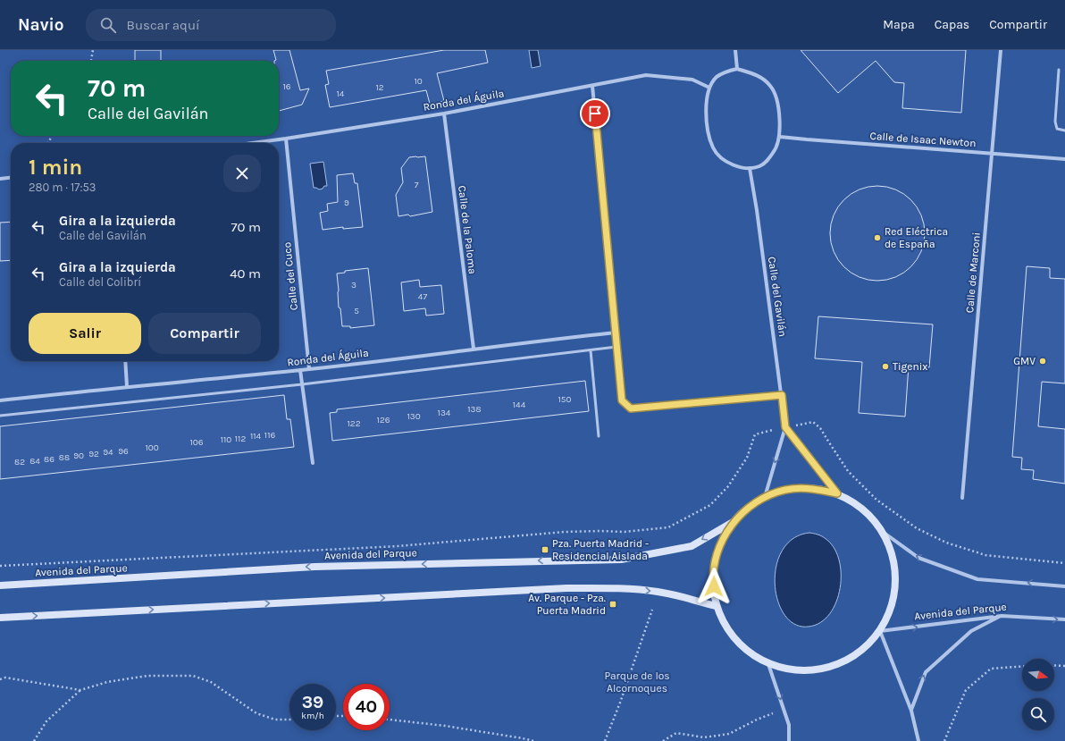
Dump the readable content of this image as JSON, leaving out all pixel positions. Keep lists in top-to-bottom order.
{
  "streets": {
    "street": [
      "Ronda del Águila",
      "Calle de Isaac Newton",
      "Calle de la Paloma",
      "Calle de Marconi",
      "Calle del Cuco",
      "Calle del Gavilán",
      "Avenida del Parque"
    ]
  },
  "crossings": [
    ["Ronda del Águila", "Calle de Isaac Newton"],
    ["Ronda del Águila", "Calle de la Paloma"],
    ["Ronda del Águila", "Calle del Cuco"],
    ["Ronda del Águila", "Calle del Gavilán"],
    ["Calle de Isaac Newton", "Calle de Marconi"],
    ["Calle de Isaac Newton", "Calle del Gavilán"]
  ],
  "parks": ["Parque de los Alcornoques"],
  "places": {
    "other": ["Red Eléctrica de España", "GMV", "Tigenix"],
    "transit": ["Pza. Puerta Madrid - Residencial Aislada", "Av. Parque - Pza. Puerta Madrid"]
  },
  "house_numbers": [
    "10",
    "16",
    "12",
    "14",
    "7",
    "9",
    "3",
    "47",
    "5",
    "150",
    "144",
    "138",
    "134",
    "130",
    "126",
    "122",
    "116",
    "114",
    "112",
    "110",
    "106",
    "100",
    "96",
    "94",
    "92",
    "90",
    "88",
    "86",
    "84",
    "82"
  ],
  "north": "right",
  "page": {
    "header": "Navio",
    "search": "Buscar aquí",
    "nav": ["Mapa", "Capas", "Compartir"],
    "turn": ["70 m", "Calle del Gavilán"],
    "heading": ["1 min", "280 m · 17:53"],
    "list": [
      {
        "name": "Gira a la izquierda",
        "note": "Calle del Gavilán",
        "value": "70 m"
      },
      {
        "name": "Gira a la izquierda",
        "note": "Calle del Colibrí",
        "value": "40 m"
      }
    ],
    "buttons": ["Salir", "Compartir"],
    "speed": "39 km/h",
    "limit": "40"
  }
}
